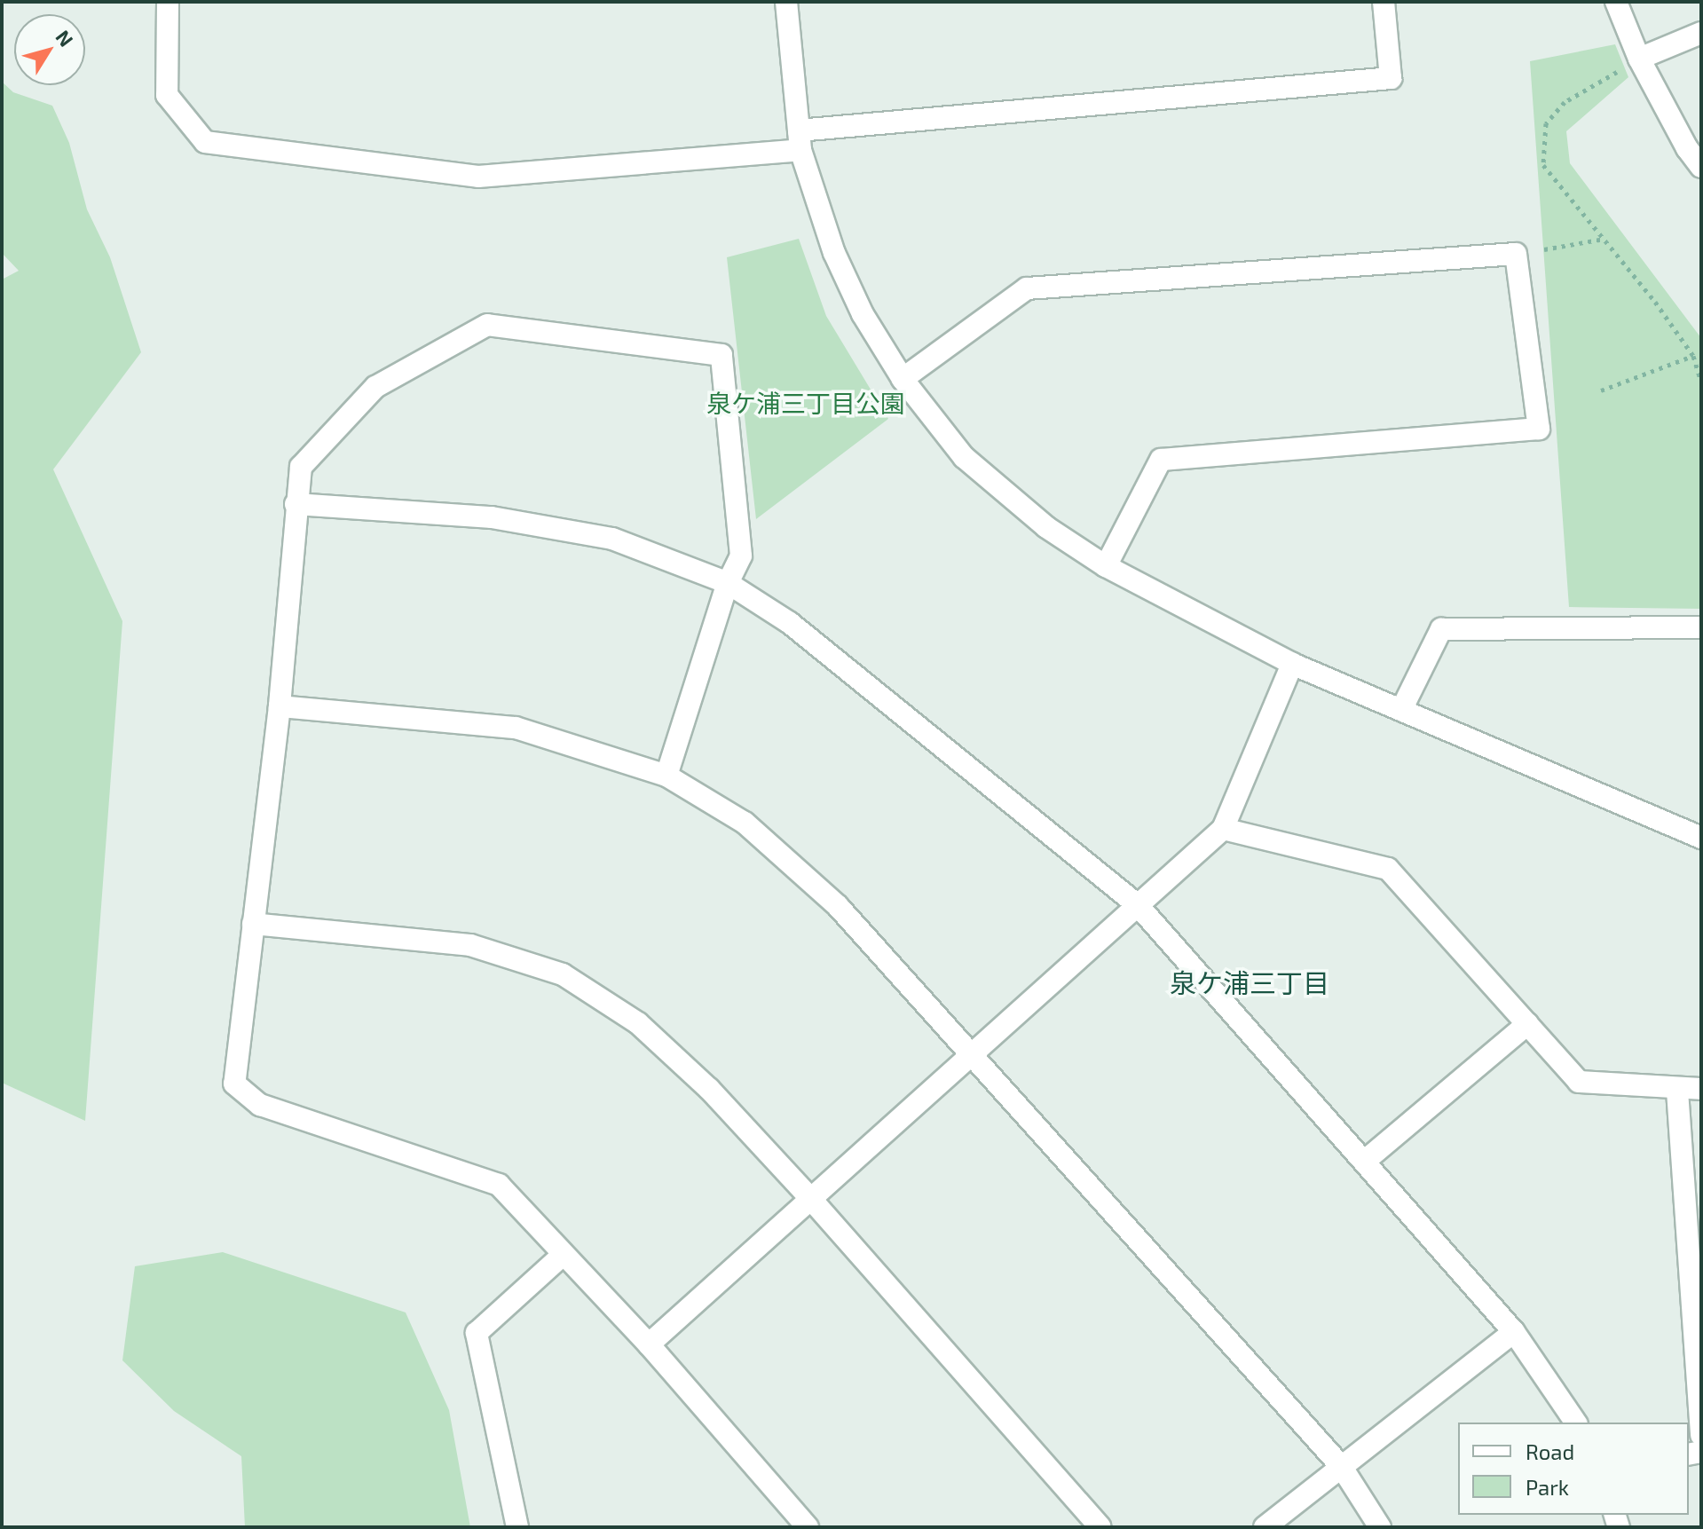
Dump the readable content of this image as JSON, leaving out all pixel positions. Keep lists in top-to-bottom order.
{
  "districts": ["泉ケ浦三丁目"],
  "parks": ["泉ケ浦三丁目公園"],
  "legend": ["Road", "Park"],
  "north": "top right"
}
